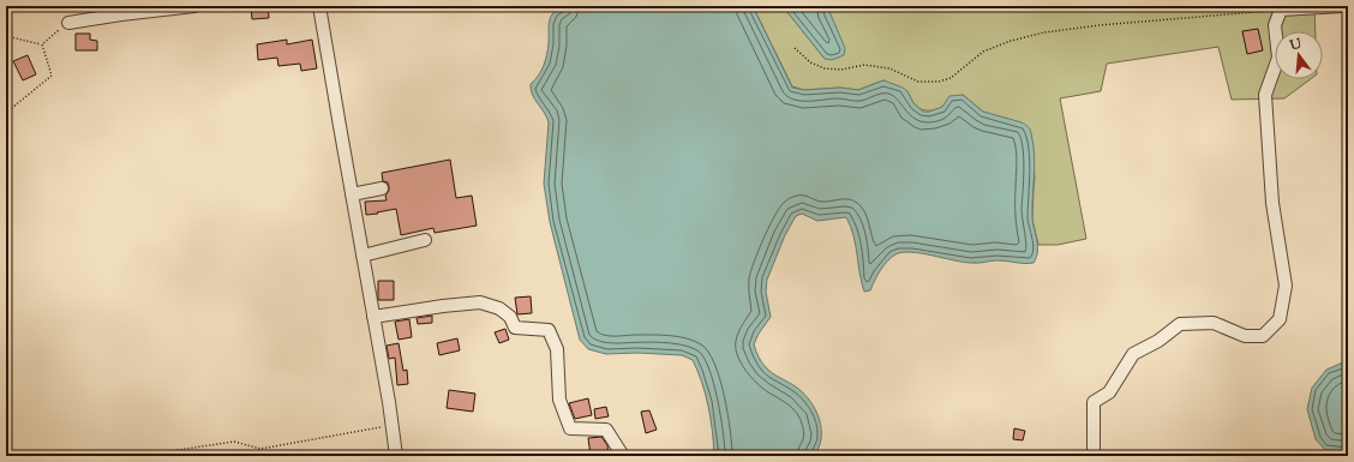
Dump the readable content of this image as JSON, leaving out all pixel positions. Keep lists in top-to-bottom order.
{
  "north": "top"
}
